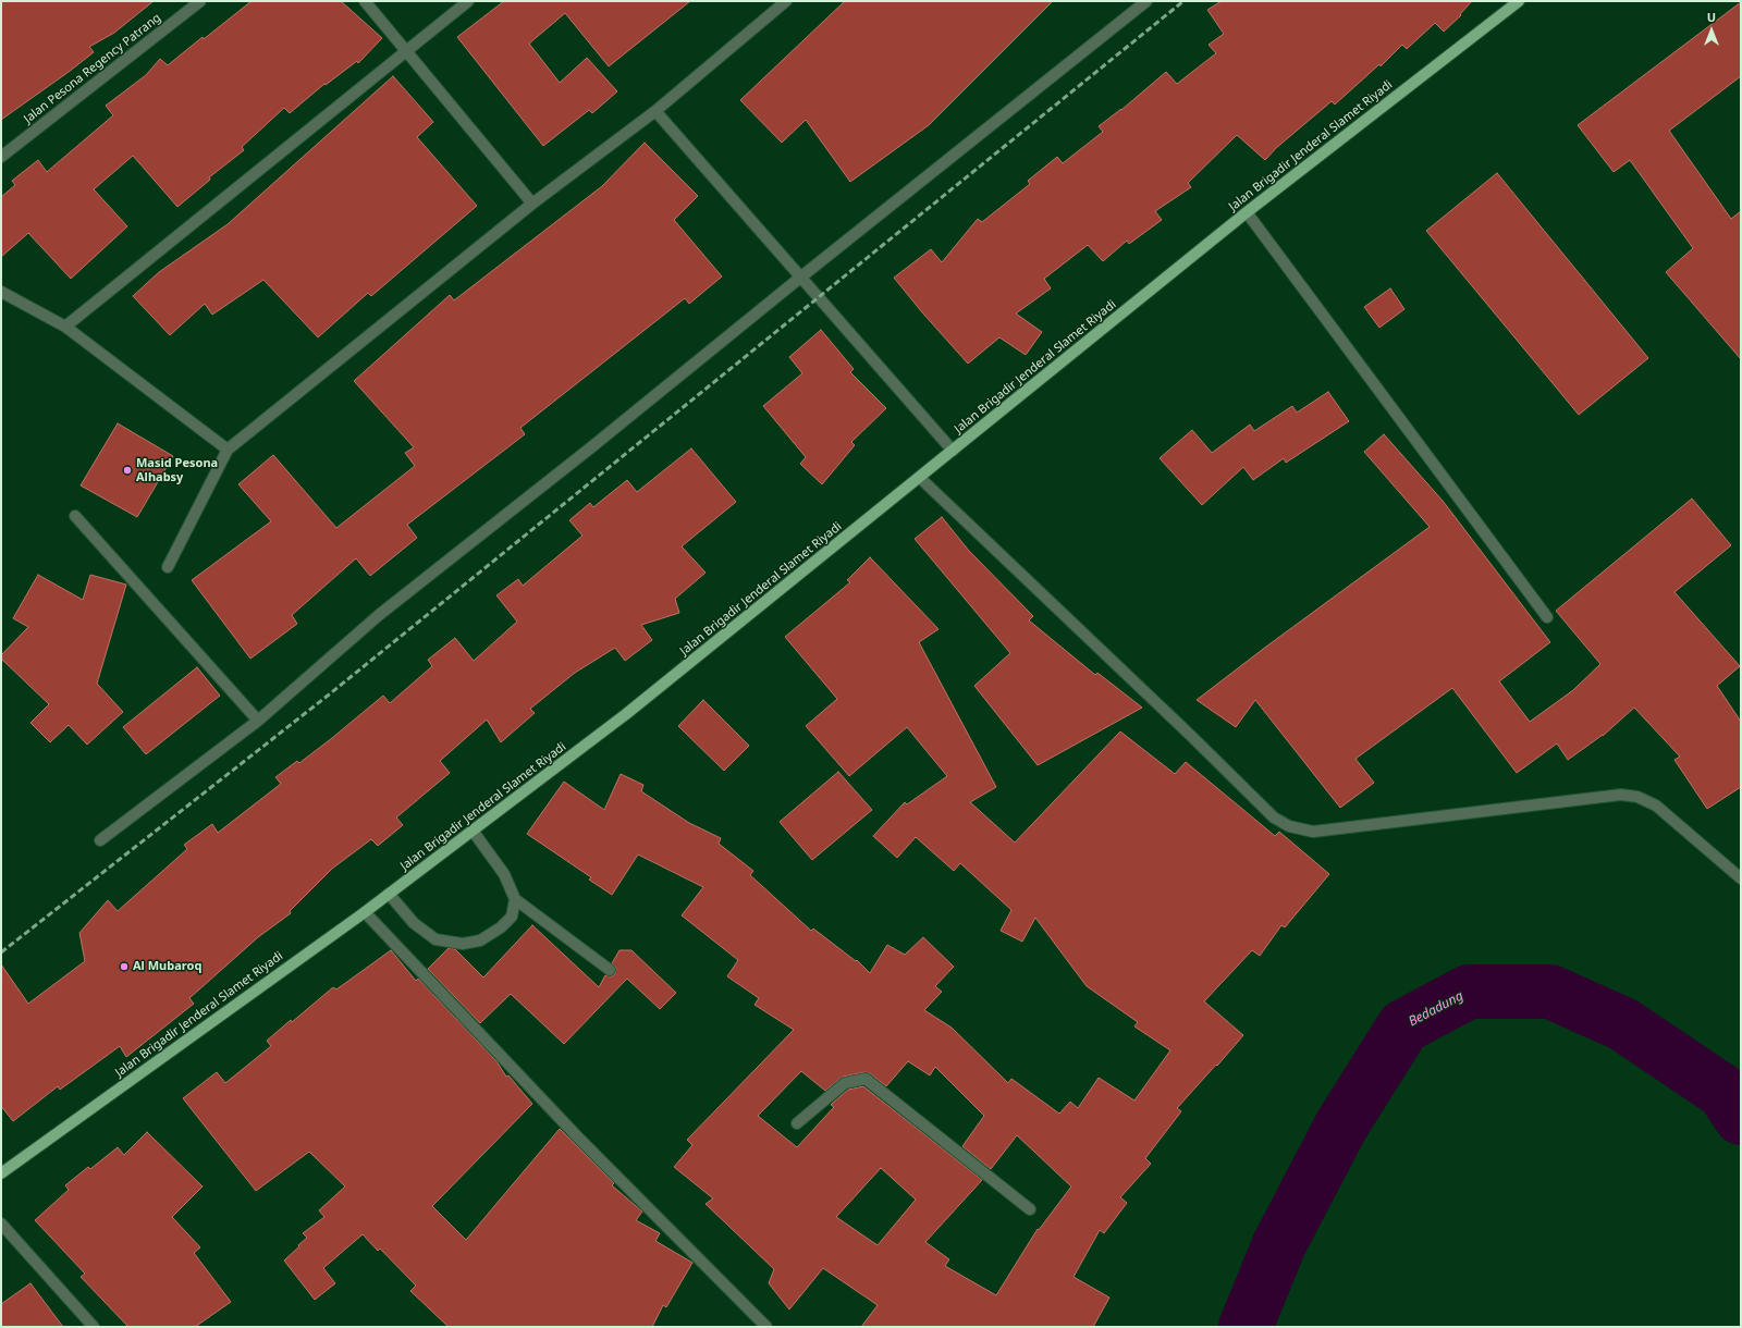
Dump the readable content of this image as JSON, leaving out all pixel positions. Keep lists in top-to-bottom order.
{
  "streets": {
    "main road": ["Jalan Brigadir Jenderal Slamet Riyadi"],
    "street": ["Jalan Pesona Regency Patrang"]
  },
  "water": ["Bedadung"],
  "places": ["Masid Pesona Alhabsy", "Al Mubaroq"],
  "north": "top"
}
